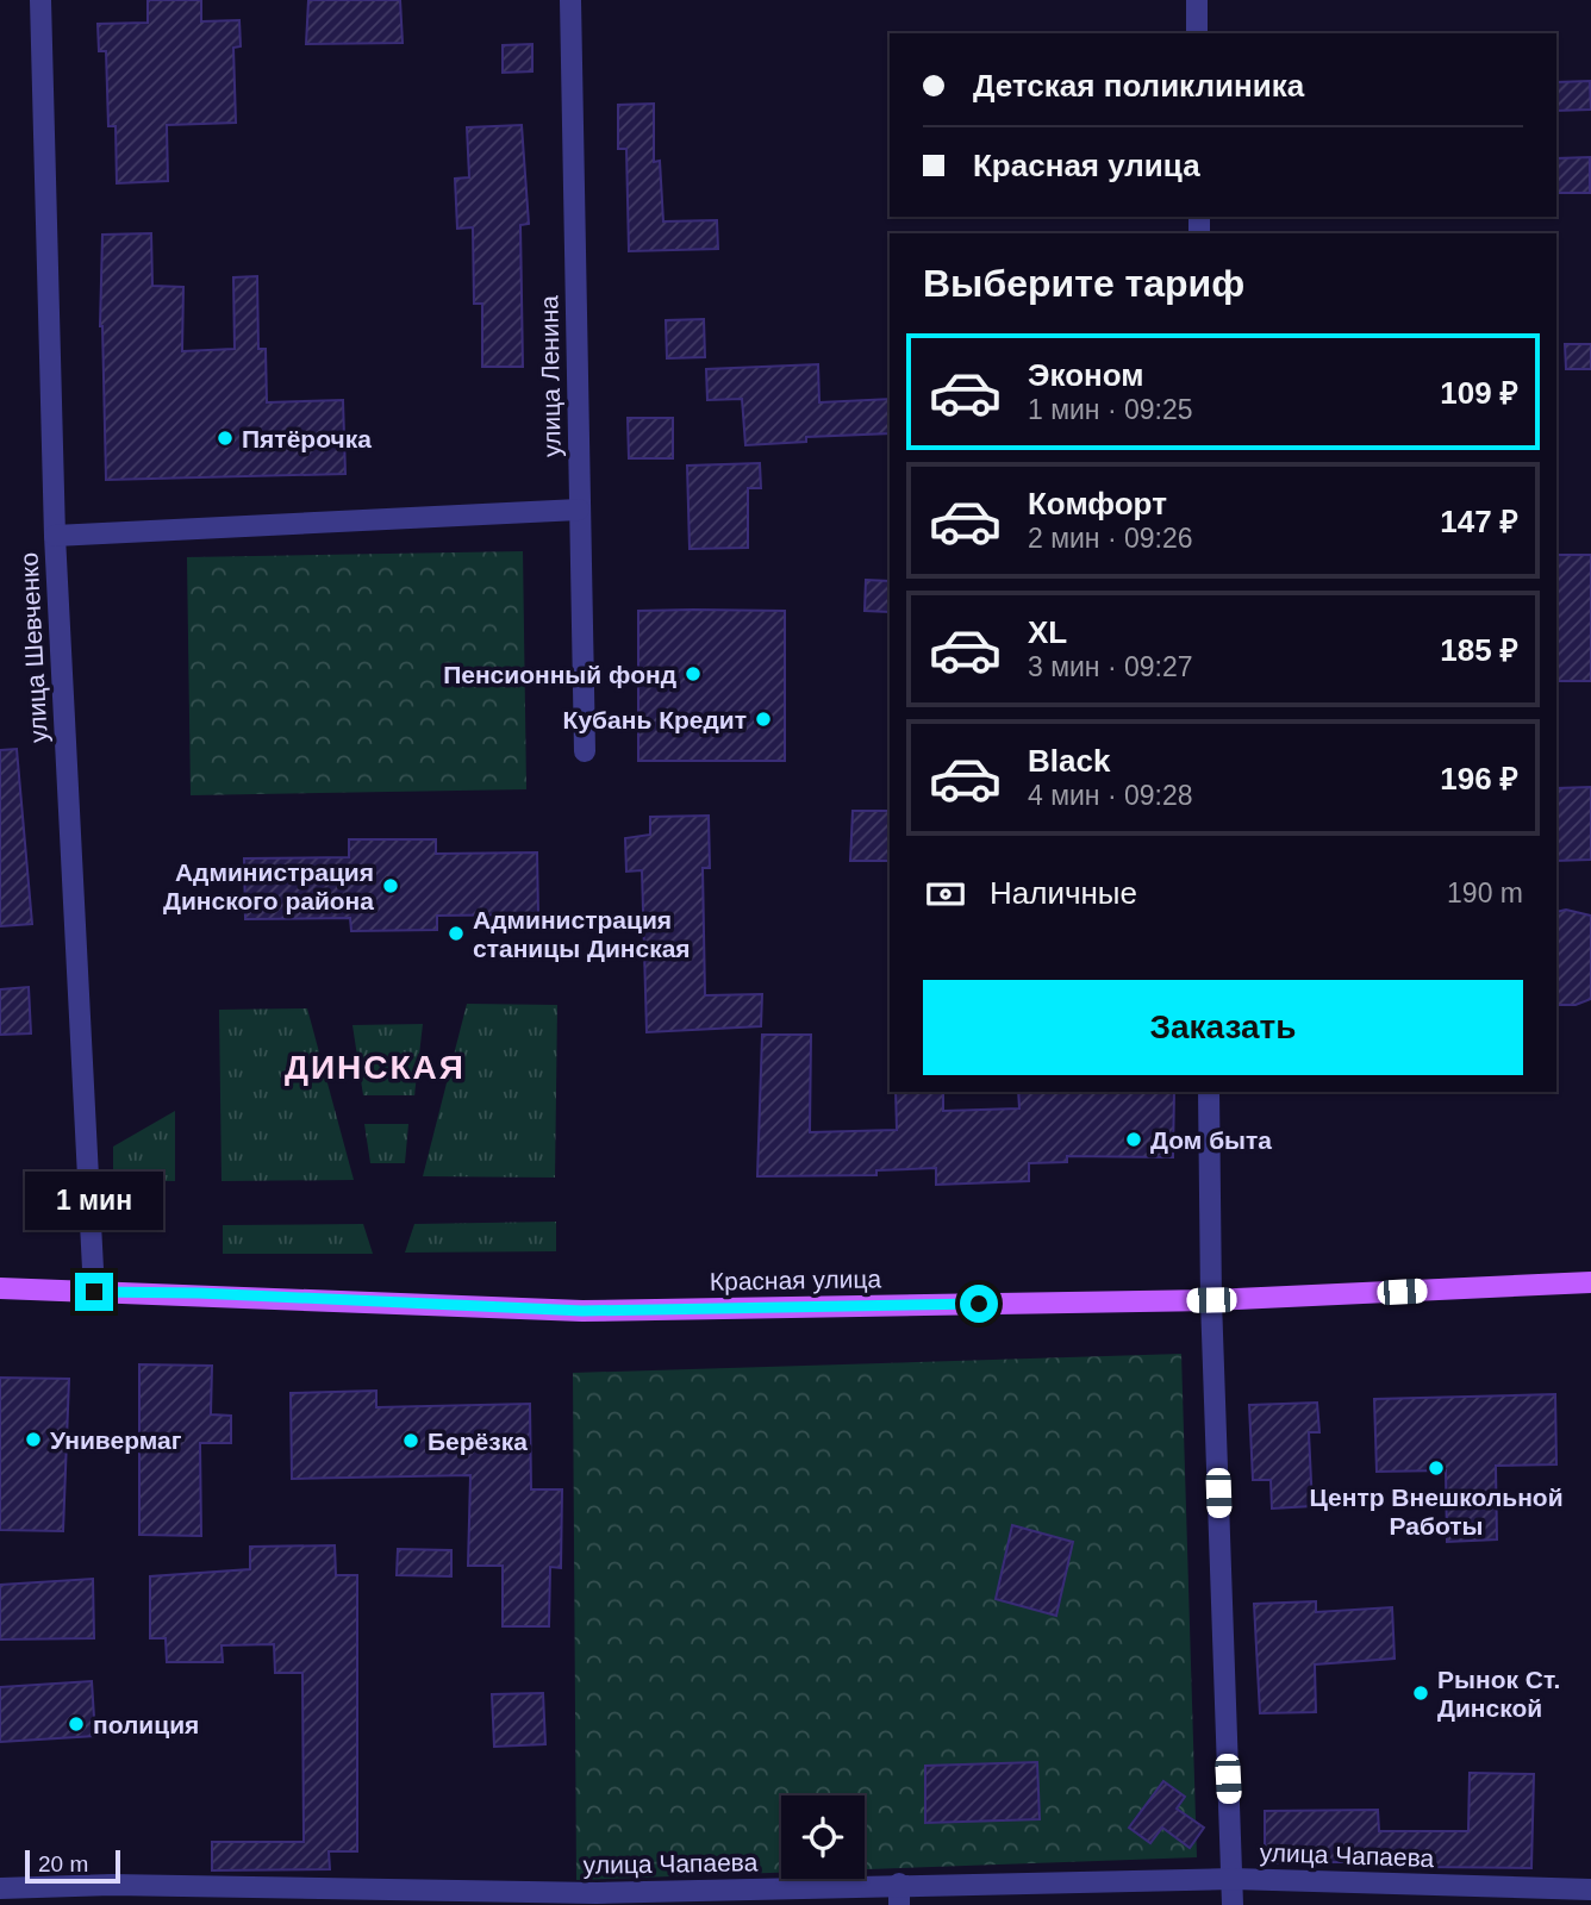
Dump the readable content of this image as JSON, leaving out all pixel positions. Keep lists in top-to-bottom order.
{
  "streets": {
    "main road": ["Красная улица"],
    "street": ["улица Ленина", "улица Шевченко", "улица Чапаева"]
  },
  "crossings": [
    ["улица Шевченко", "Красная улица"]
  ],
  "districts": ["ДИНСКАЯ"],
  "places": [
    "Пятёрочка",
    "Пенсионный фонд",
    "Кубань Кредит",
    "Администрация Динского района",
    "Администрация станицы Динская",
    "Дом быта",
    "Универмаг",
    "Берёзка",
    "Центр Внешкольной Работы",
    "Рынок Ст. Динской",
    "полиция"
  ],
  "scale_bar": "20 m",
  "page": {
    "banner": ["Детская поликлиника", "Красная улица"],
    "heading": "Выберите тариф",
    "list": [
      {
        "name": "Эконом",
        "note": "1 мин · 09:25",
        "value": "109 ₽"
      },
      {
        "name": "Комфорт",
        "note": "2 мин · 09:26",
        "value": "147 ₽"
      },
      {
        "name": "XL",
        "note": "3 мин · 09:27",
        "value": "185 ₽"
      },
      {
        "name": "Black",
        "note": "4 мин · 09:28",
        "value": "196 ₽"
      }
    ],
    "pay": ["Наличные", "190 m"],
    "buttons": "Заказать",
    "bubble": "1 мин",
    "scale": "20 m"
  }
}
